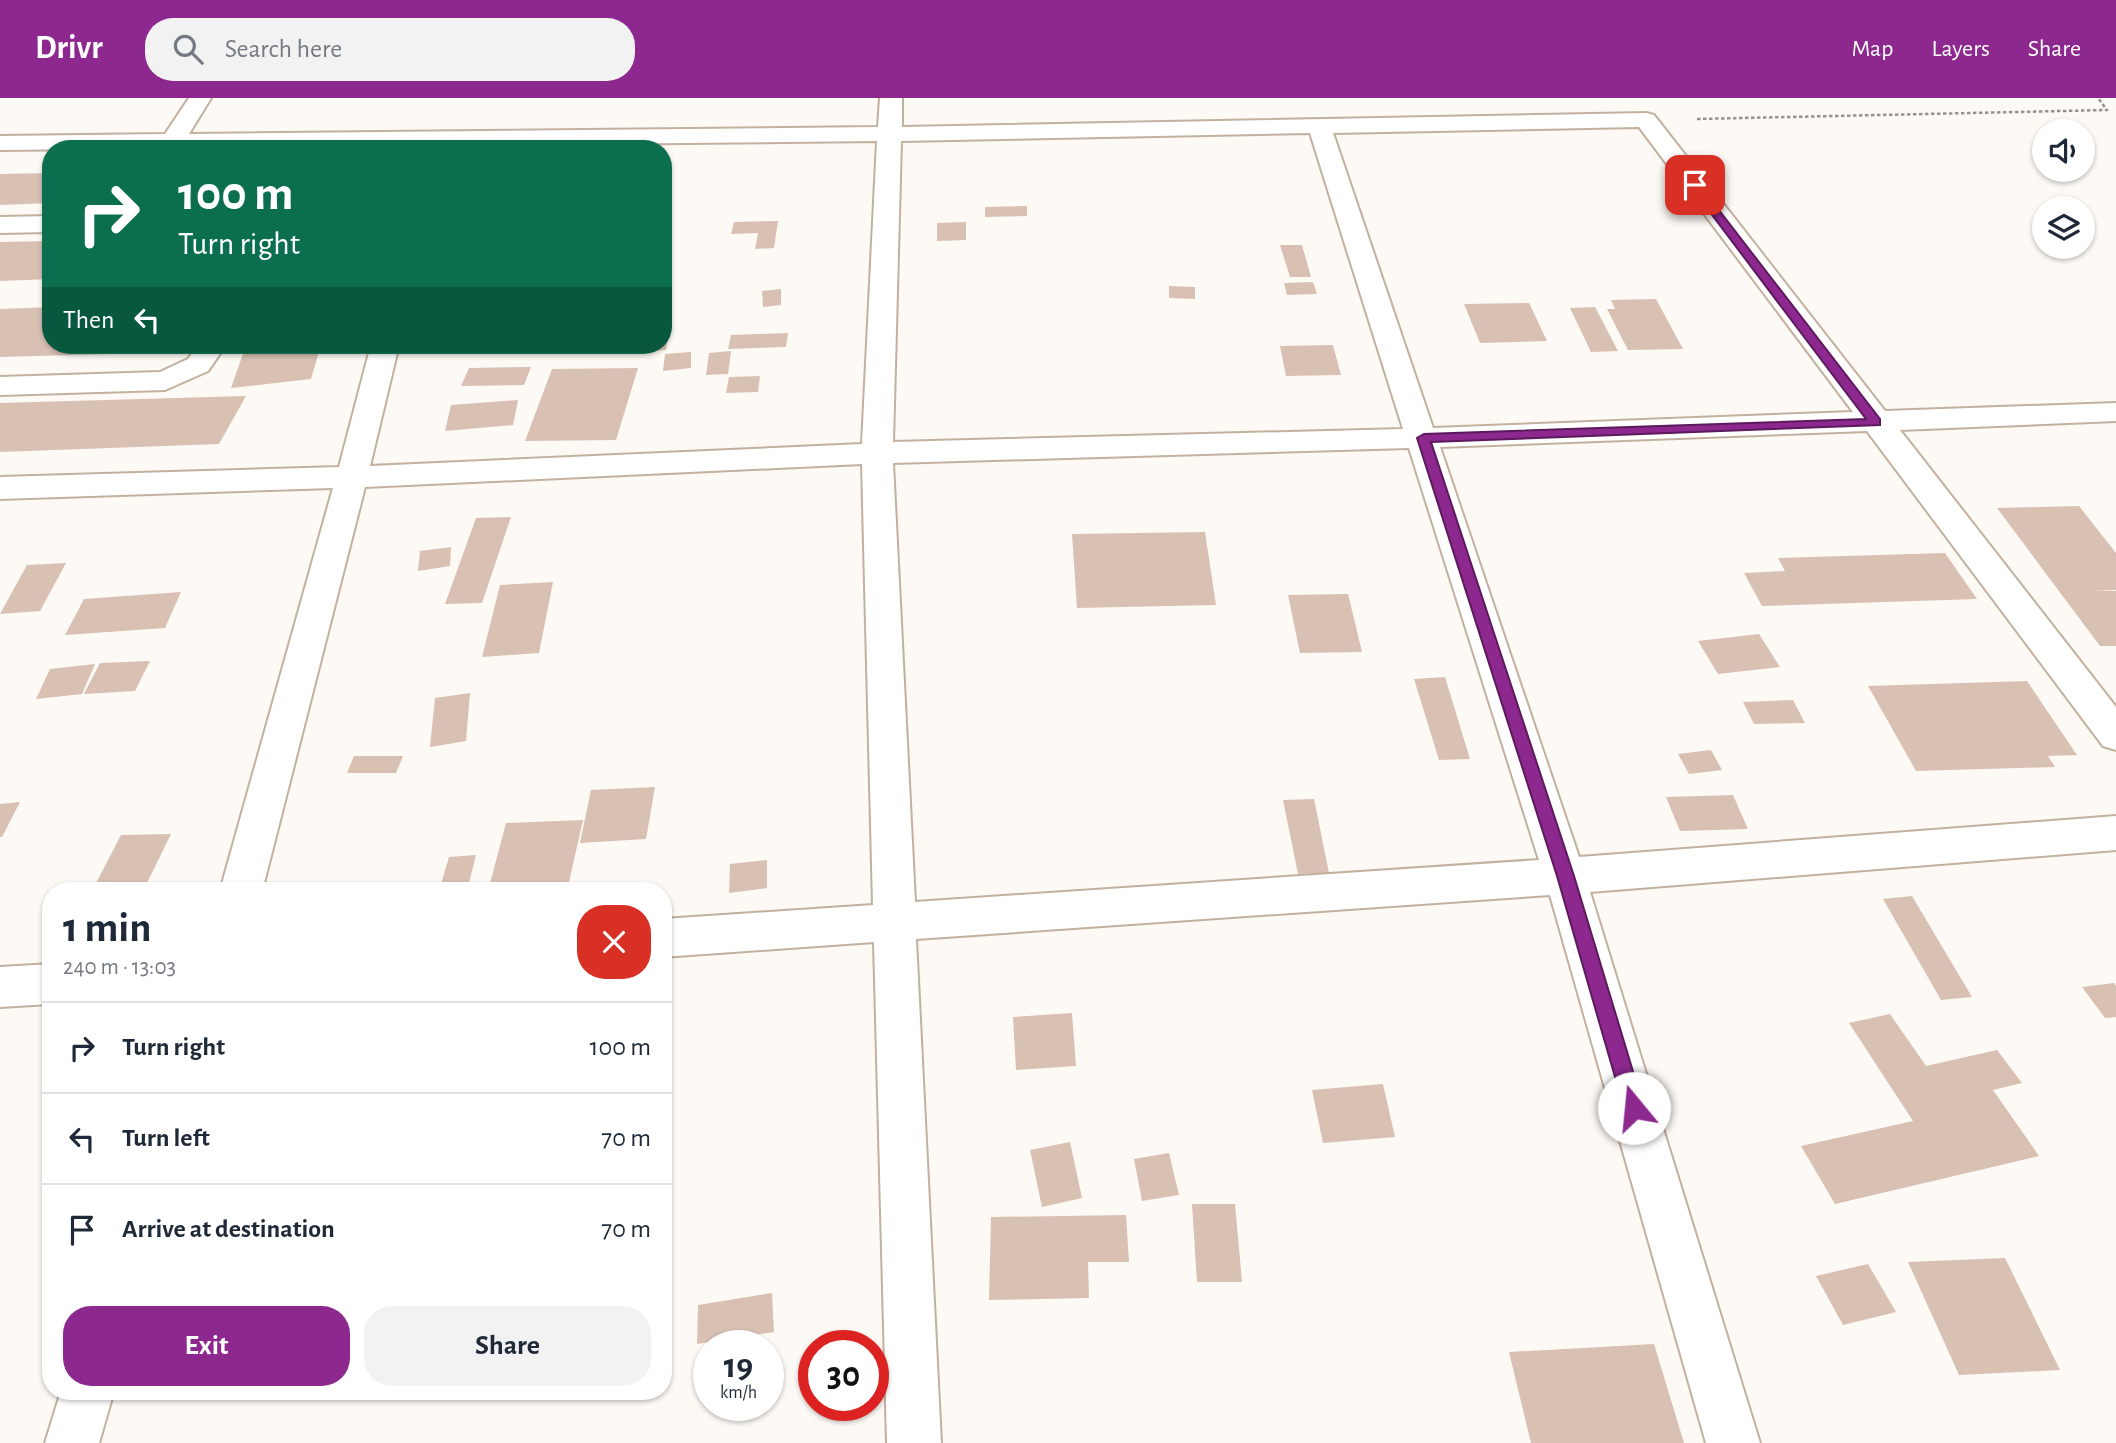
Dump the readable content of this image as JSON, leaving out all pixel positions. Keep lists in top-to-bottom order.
{
  "page": {
    "header": "Drivr",
    "search": "Search here",
    "nav": ["Map", "Layers", "Share"],
    "turn": ["100 m", "Turn right"],
    "then": "Then",
    "heading": ["1 min", "240 m · 13:03"],
    "list": [
      {
        "name": "Turn right",
        "value": "100 m"
      },
      {
        "name": "Turn left",
        "value": "70 m"
      },
      {
        "name": "Arrive at destination",
        "value": "70 m"
      }
    ],
    "buttons": ["Exit", "Share"],
    "speed": "19 km/h",
    "limit": "30"
  }
}
